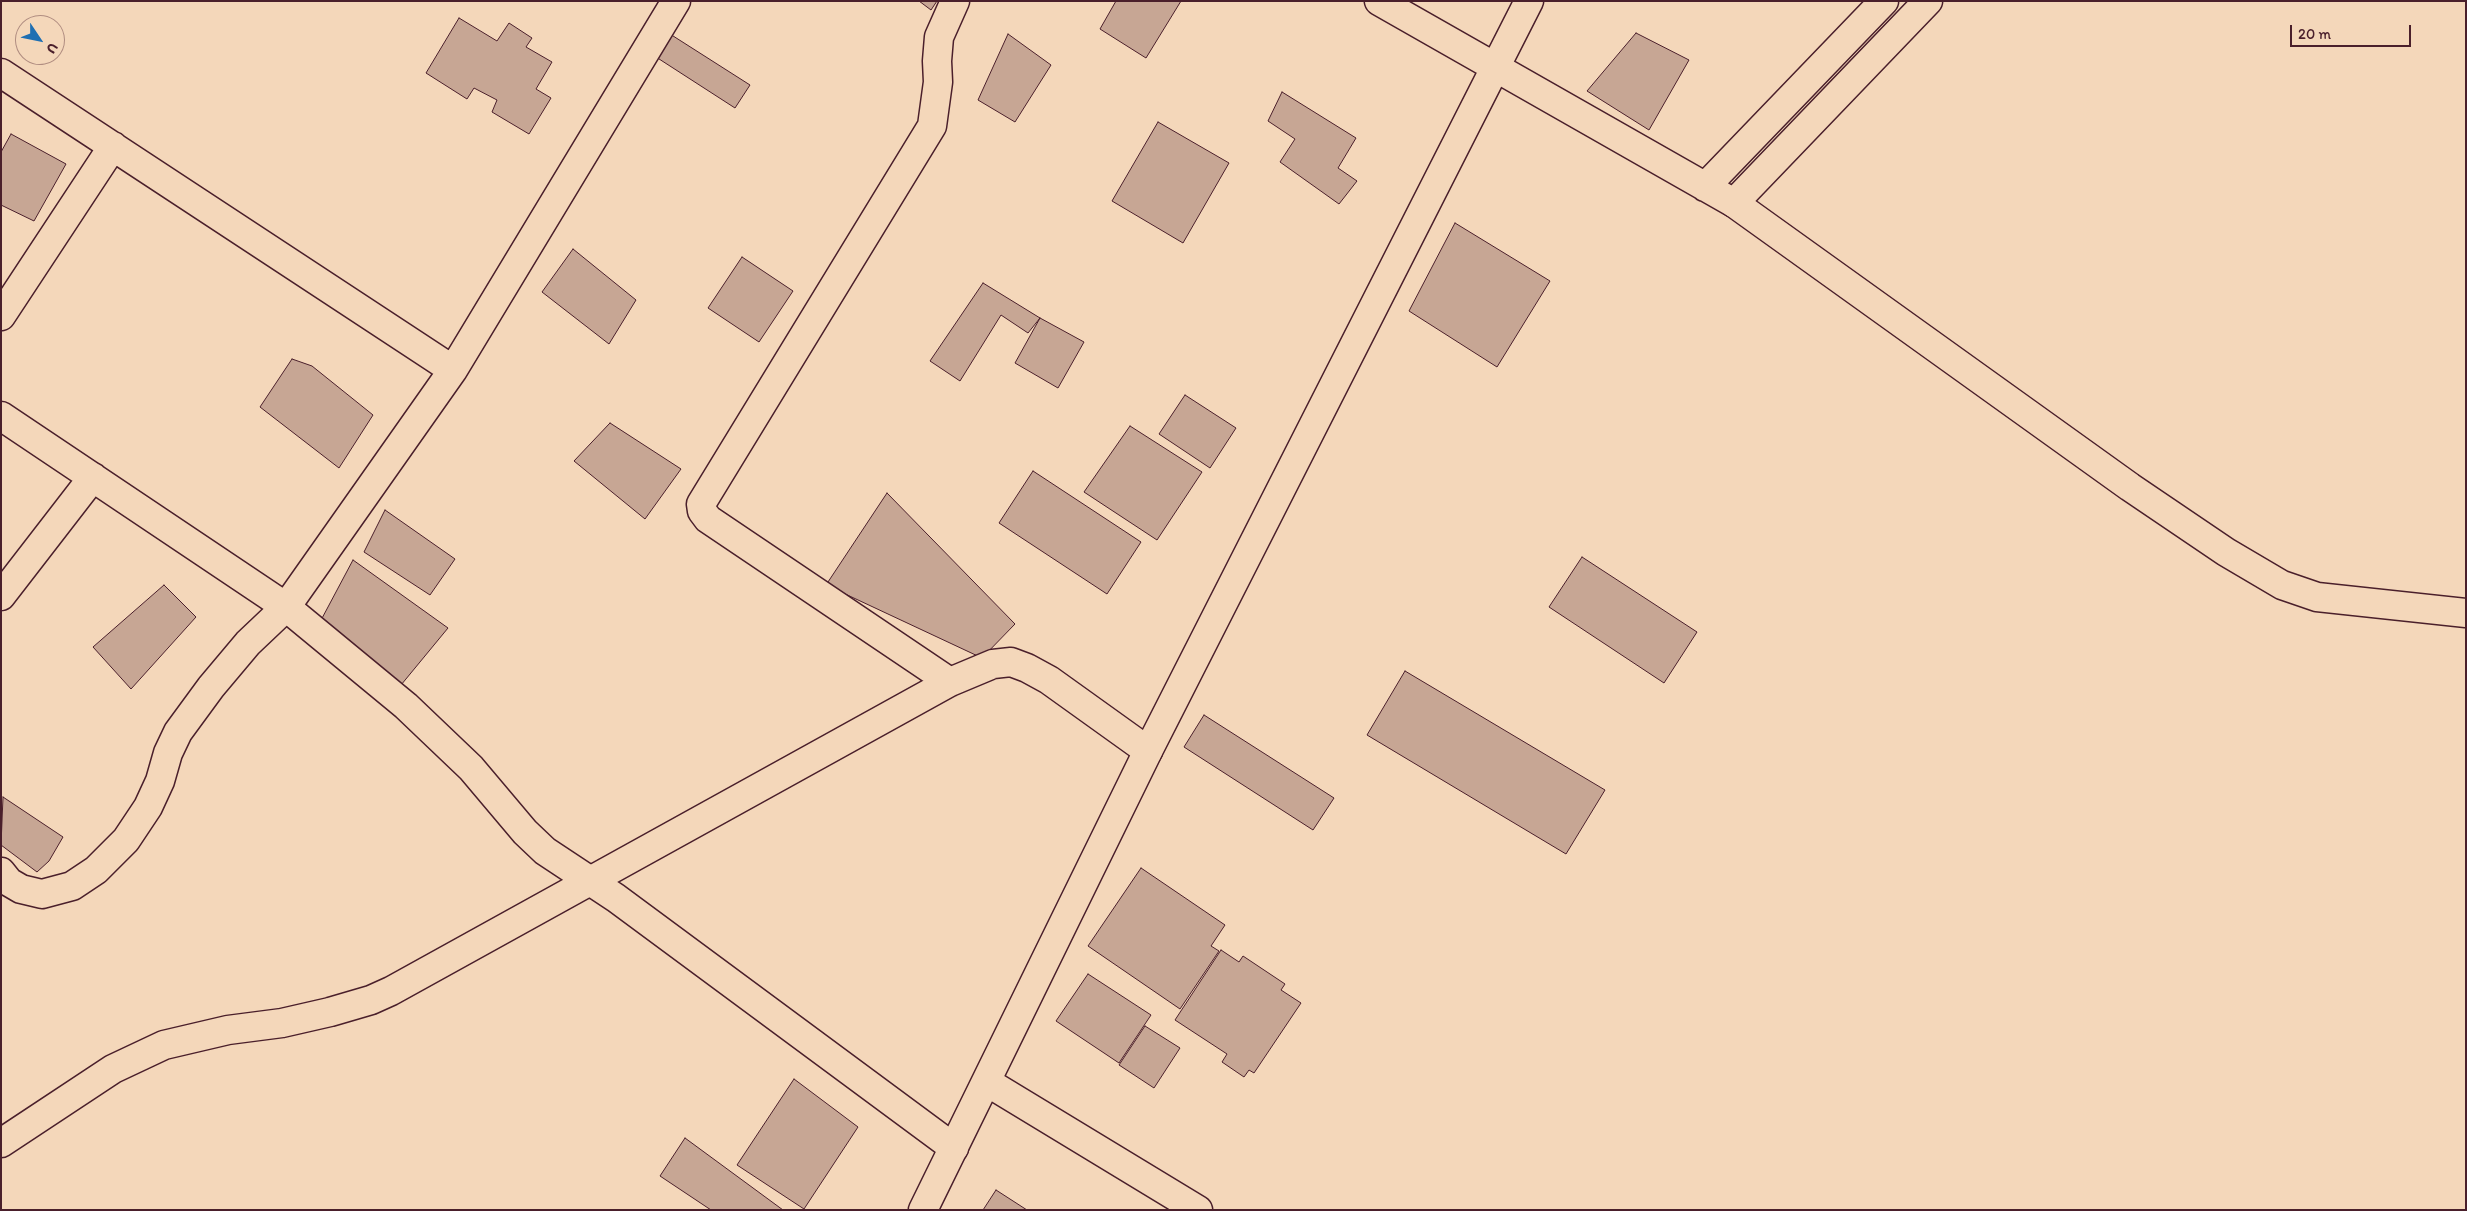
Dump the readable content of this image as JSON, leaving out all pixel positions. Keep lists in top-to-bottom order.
{
  "scale_bar": "20 m",
  "north": "bottom right"
}
